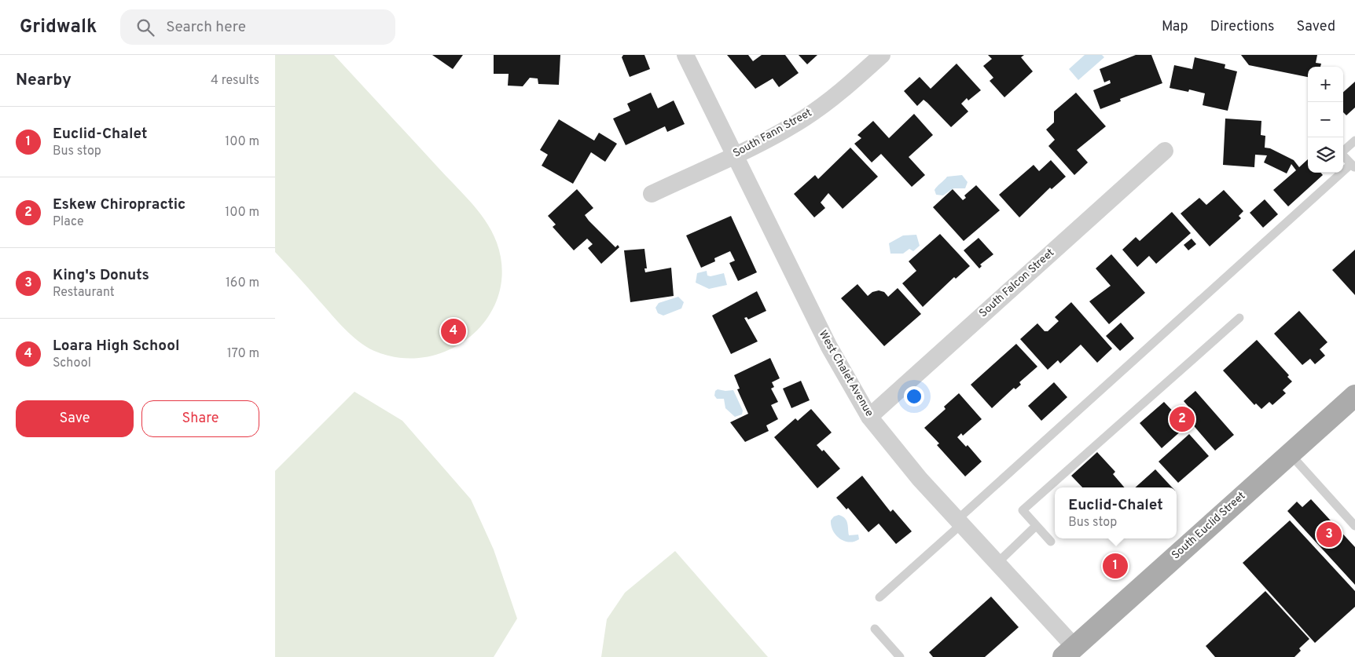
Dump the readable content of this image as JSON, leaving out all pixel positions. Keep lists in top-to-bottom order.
{
  "streets": {
    "main road": ["South Euclid Street"],
    "street": ["South Fann Street", "South Falcon Street", "West Chalet Avenue"]
  },
  "crossings": [
    ["South Fann Street", "West Chalet Avenue"],
    ["South Falcon Street", "West Chalet Avenue"],
    ["West Chalet Avenue", "South Euclid Street"]
  ],
  "page": {
    "header": "Gridwalk",
    "search": "Search here",
    "nav": ["Map", "Directions", "Saved"],
    "heading": ["Nearby", "4 results"],
    "map_buttons": ["+", "−"],
    "list": [
      {
        "mark": "1",
        "name": "Euclid-Chalet",
        "note": "Bus stop",
        "value": "100 m"
      },
      {
        "mark": "2",
        "name": "Eskew Chiropractic",
        "note": "Place",
        "value": "100 m"
      },
      {
        "mark": "3",
        "name": "King's Donuts",
        "note": "Restaurant",
        "value": "160 m"
      },
      {
        "mark": "4",
        "name": "Loara High School",
        "note": "School",
        "value": "170 m"
      }
    ],
    "pins": [
      "4",
      "2",
      "3",
      "1"
    ],
    "buttons": ["Save", "Share"],
    "popup": ["Euclid-Chalet", "Bus stop"]
  }
}
